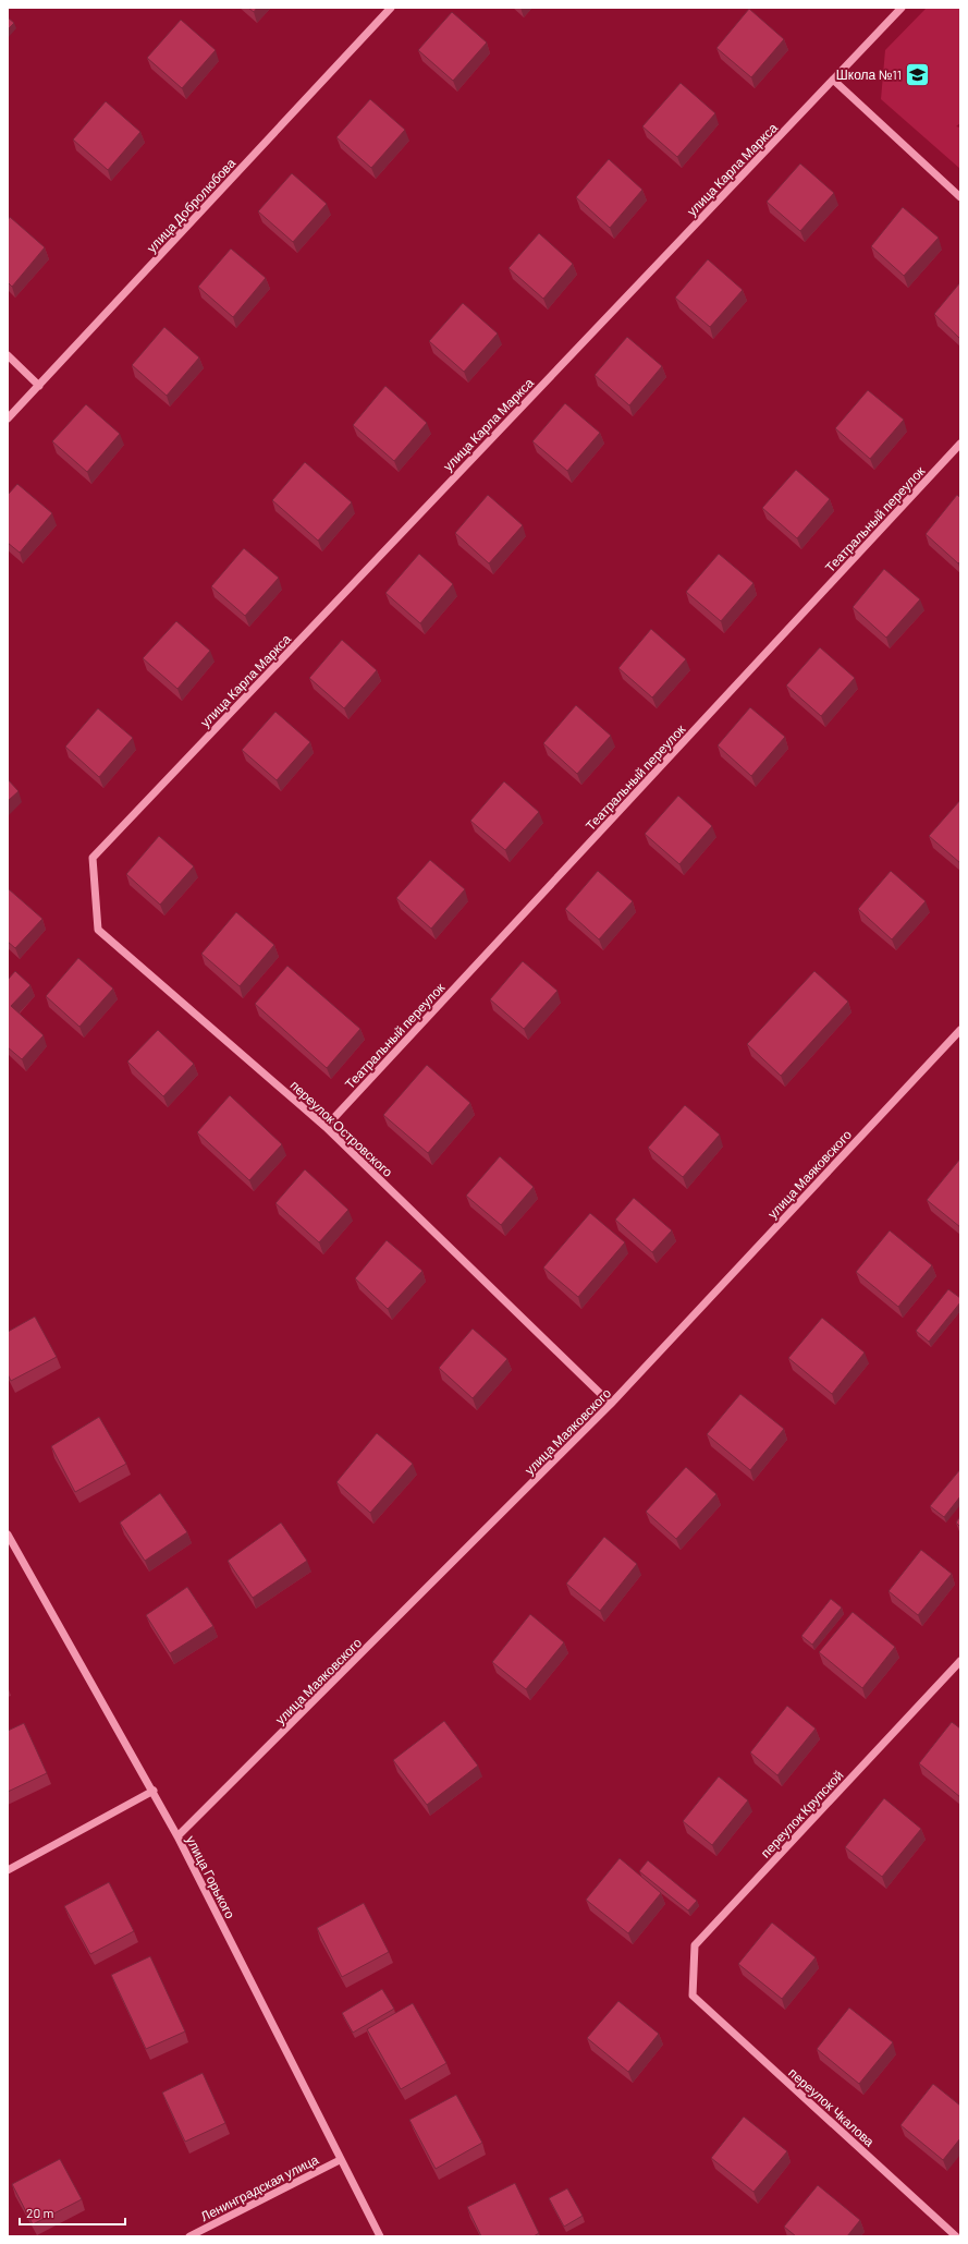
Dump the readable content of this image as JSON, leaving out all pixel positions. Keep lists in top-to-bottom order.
{
  "streets": {
    "street": [
      "улица Карла Маркса",
      "улица Добролюбова",
      "Театральный переулок",
      "переулок Островского",
      "улица Маяковского",
      "переулок Крупской",
      "улица Горького",
      "переулок Чкалова",
      "Ленинградская улица"
    ]
  },
  "crossings": [
    ["улица Карла Маркса", "переулок Островского"],
    ["Театральный переулок", "переулок Островского"],
    ["переулок Островского", "улица Маяковского"],
    ["улица Маяковского", "улица Горького"],
    ["переулок Крупской", "переулок Чкалова"],
    ["улица Горького", "Ленинградская улица"]
  ],
  "places": {
    "school or university": ["Школа №11"]
  },
  "scale_bar": "20 m"
}
